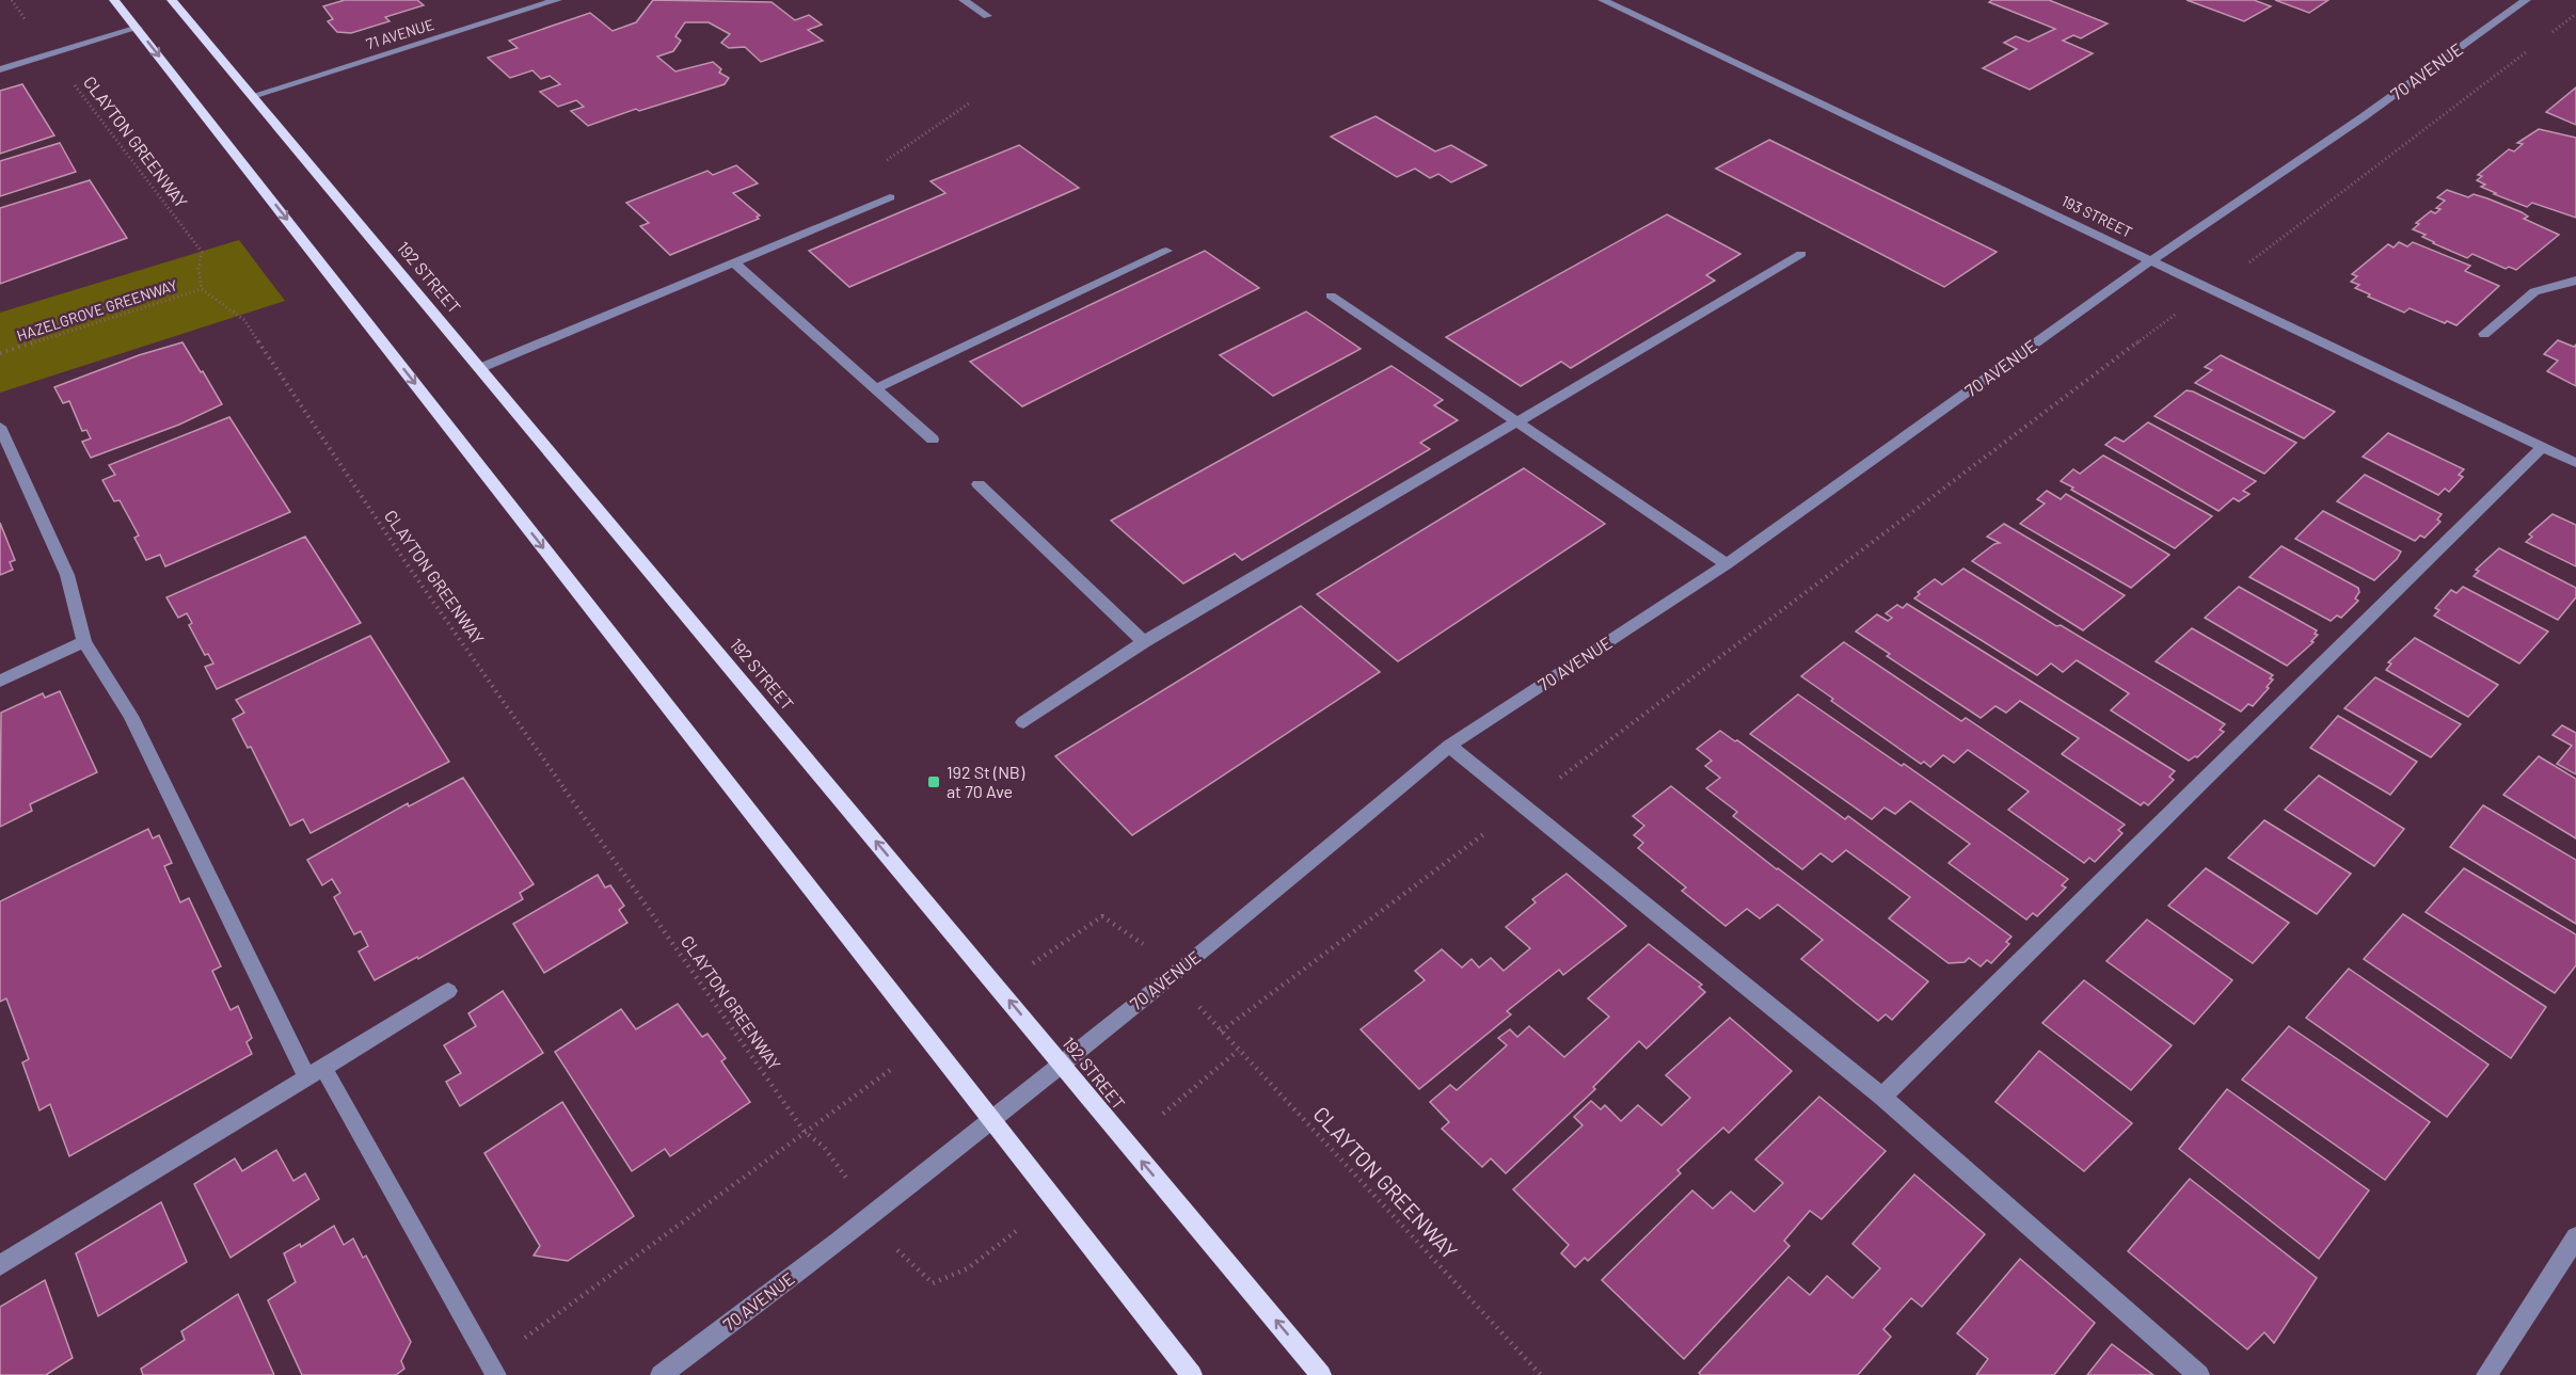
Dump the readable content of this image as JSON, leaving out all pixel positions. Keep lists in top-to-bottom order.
{
  "streets": {
    "main road": ["192 STREET"],
    "street": ["71 AVENUE", "70 AVENUE", "193 STREET"],
    "path": ["CLAYTON GREENWAY", "HAZELGROVE GREENWAY"]
  },
  "crossings": [
    ["71 AVENUE", "192 STREET"],
    ["70 AVENUE", "193 STREET"],
    ["70 AVENUE", "192 STREET"],
    ["CLAYTON GREENWAY", "HAZELGROVE GREENWAY"]
  ],
  "places": {
    "transit": ["192 St (NB) at 70 Ave"]
  }
}
